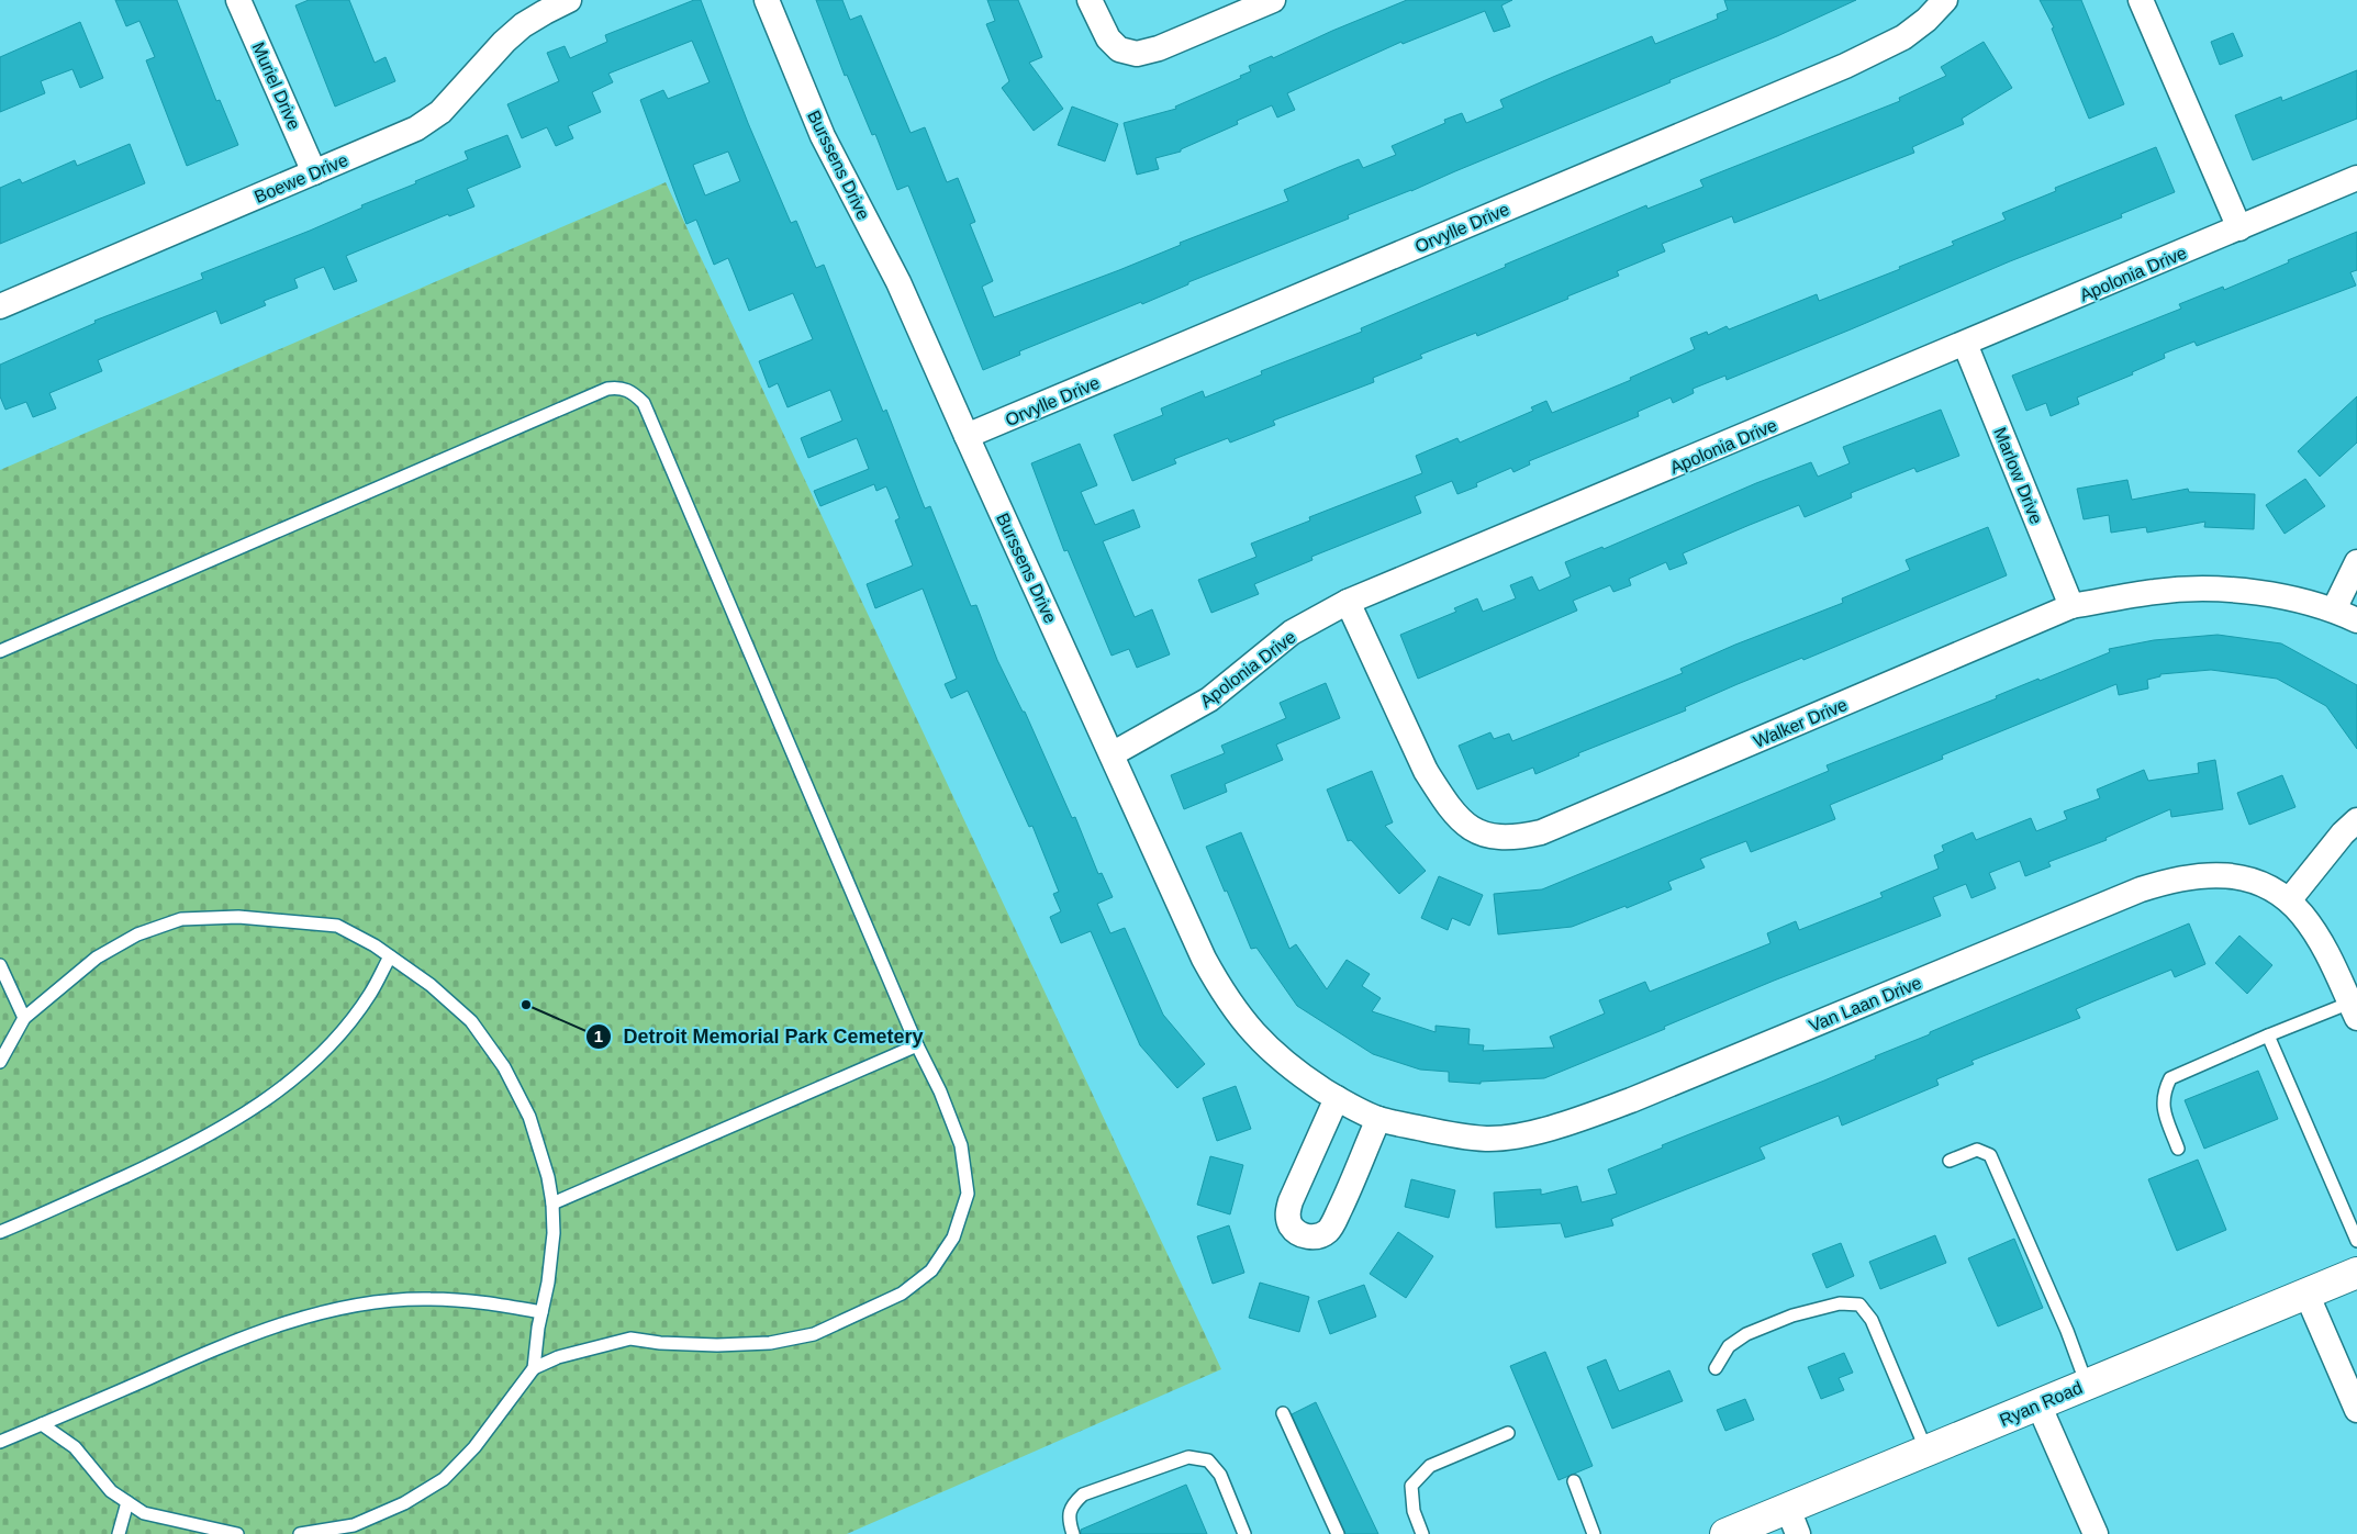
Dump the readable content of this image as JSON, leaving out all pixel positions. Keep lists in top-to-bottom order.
{
  "streets": {
    "main road": ["Ryan Road"],
    "street": [
      "Muriel Drive",
      "Burssens Drive",
      "Boewe Drive",
      "Orvylle Drive",
      "Apolonia Drive",
      "Marlow Drive",
      "Walker Drive",
      "Van Laan Drive"
    ]
  },
  "crossings": [
    ["Muriel Drive", "Boewe Drive"],
    ["Burssens Drive", "Orvylle Drive"],
    ["Burssens Drive", "Apolonia Drive"],
    ["Burssens Drive", "Van Laan Drive"],
    ["Apolonia Drive", "Marlow Drive"],
    ["Apolonia Drive", "Walker Drive"],
    ["Marlow Drive", "Walker Drive"]
  ],
  "places": ["Detroit Memorial Park Cemetery"]
}
